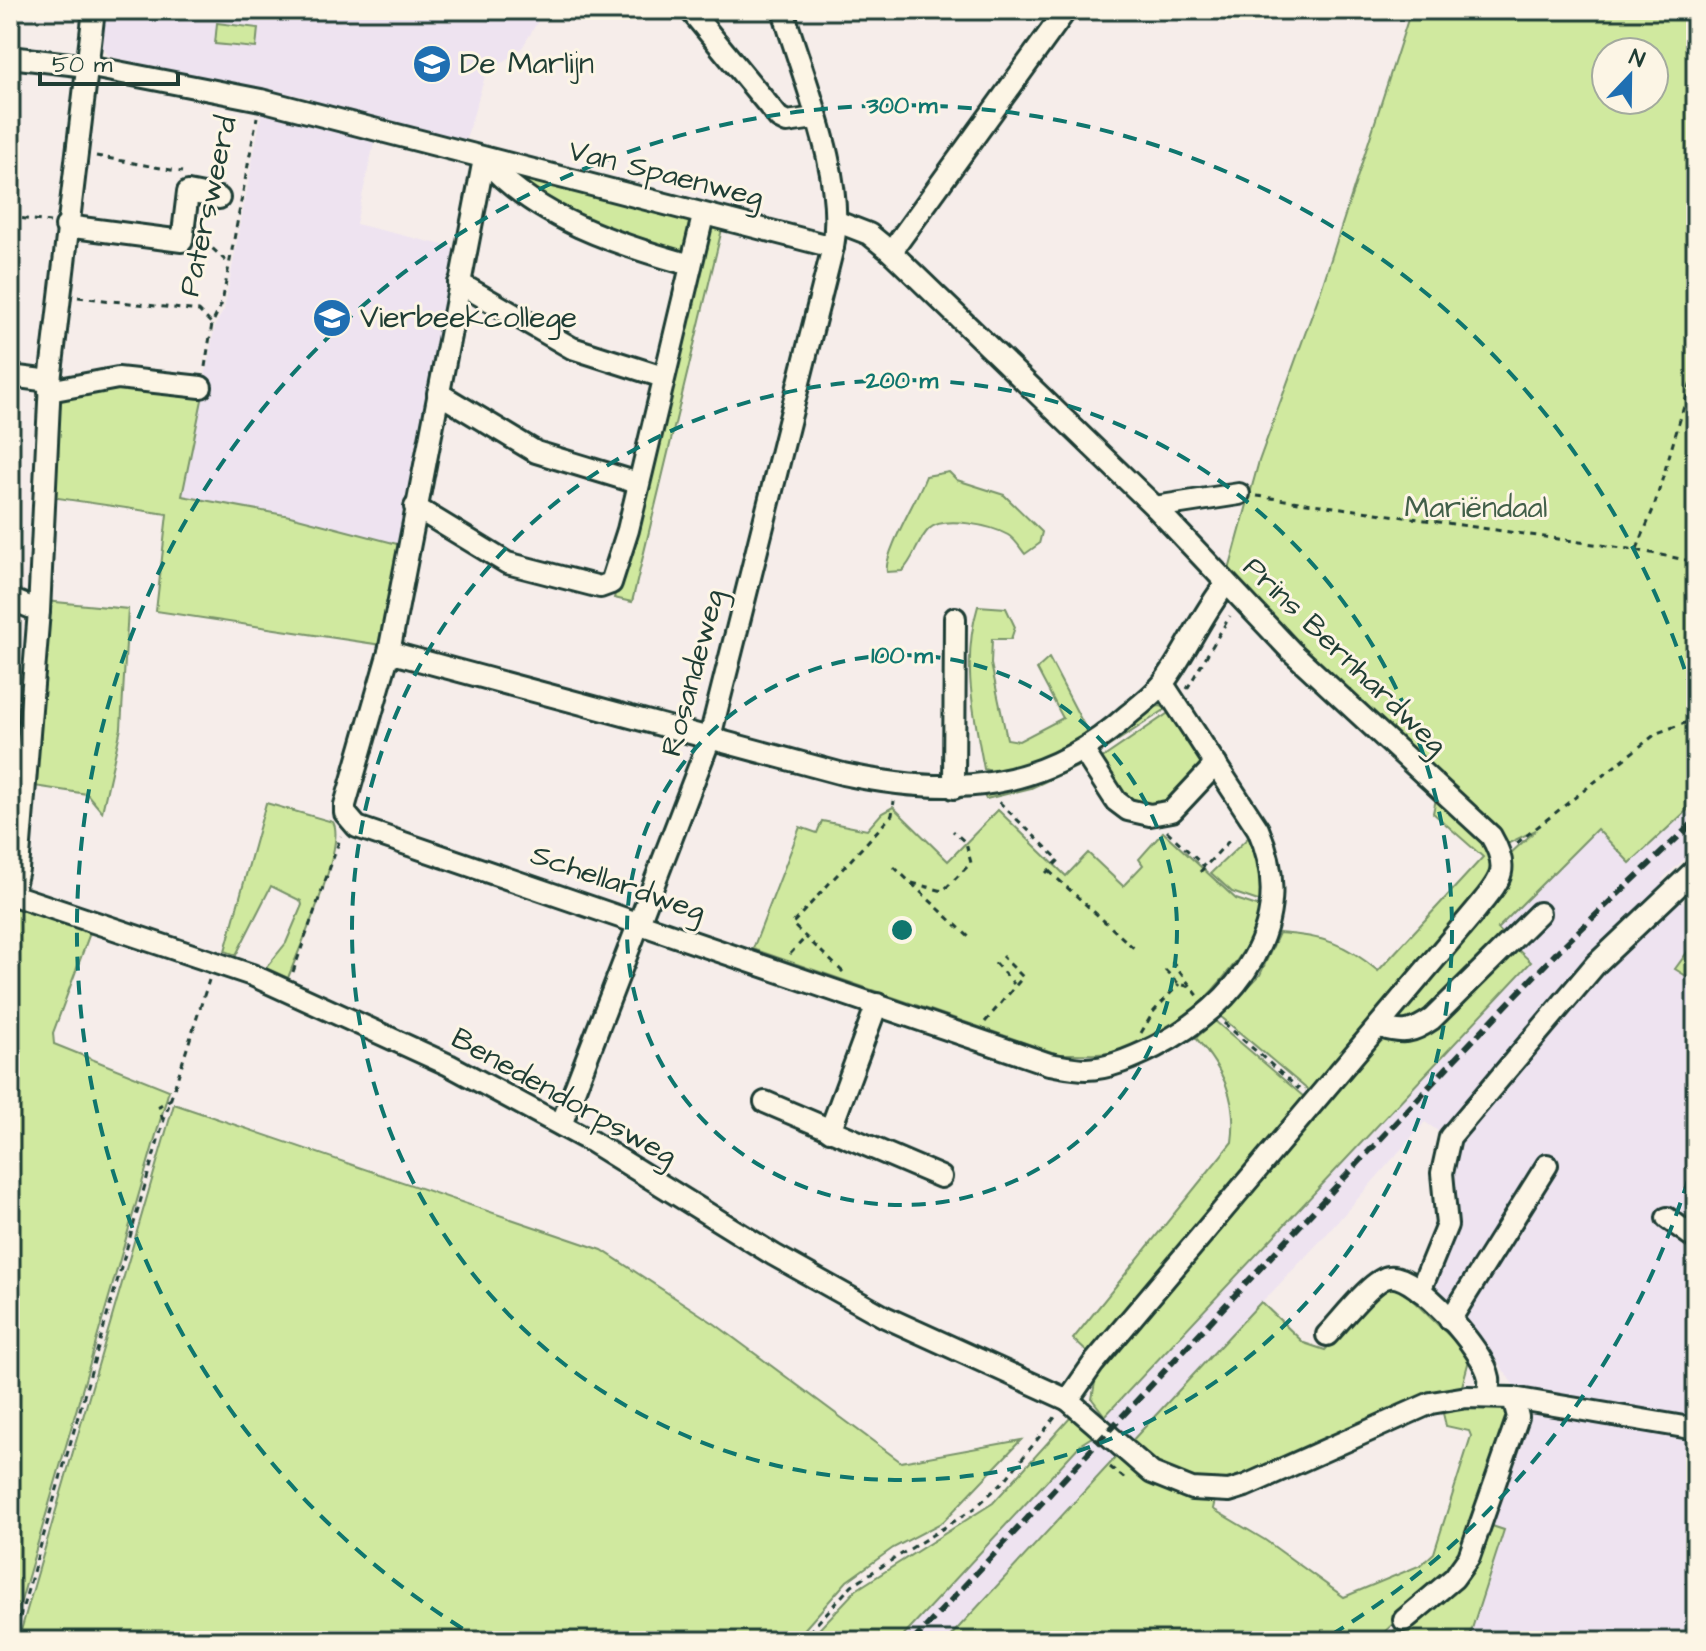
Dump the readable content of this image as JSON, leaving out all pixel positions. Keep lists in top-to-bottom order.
{
  "streets": {
    "street": [
      "Van Spaenweg",
      "Prins Bernhardweg",
      "Rosandeweg",
      "Schellardweg",
      "Benedendorpsweg"
    ],
    "path": ["Patersweerd"]
  },
  "crossings": [
    ["Van Spaenweg", "Patersweerd"],
    ["Van Spaenweg", "Rosandeweg"],
    ["Prins Bernhardweg", "Rosandeweg"],
    ["Rosandeweg", "Schellardweg"],
    ["Rosandeweg", "Benedendorpsweg"]
  ],
  "parks": ["Mariëndaal"],
  "places": {
    "school or university": ["De Marlijn", "Vierbeekcollege"]
  },
  "scale_bar": "50 m",
  "north": "top",
  "rings": ["300 m", "200 m", "100 m"]
}
